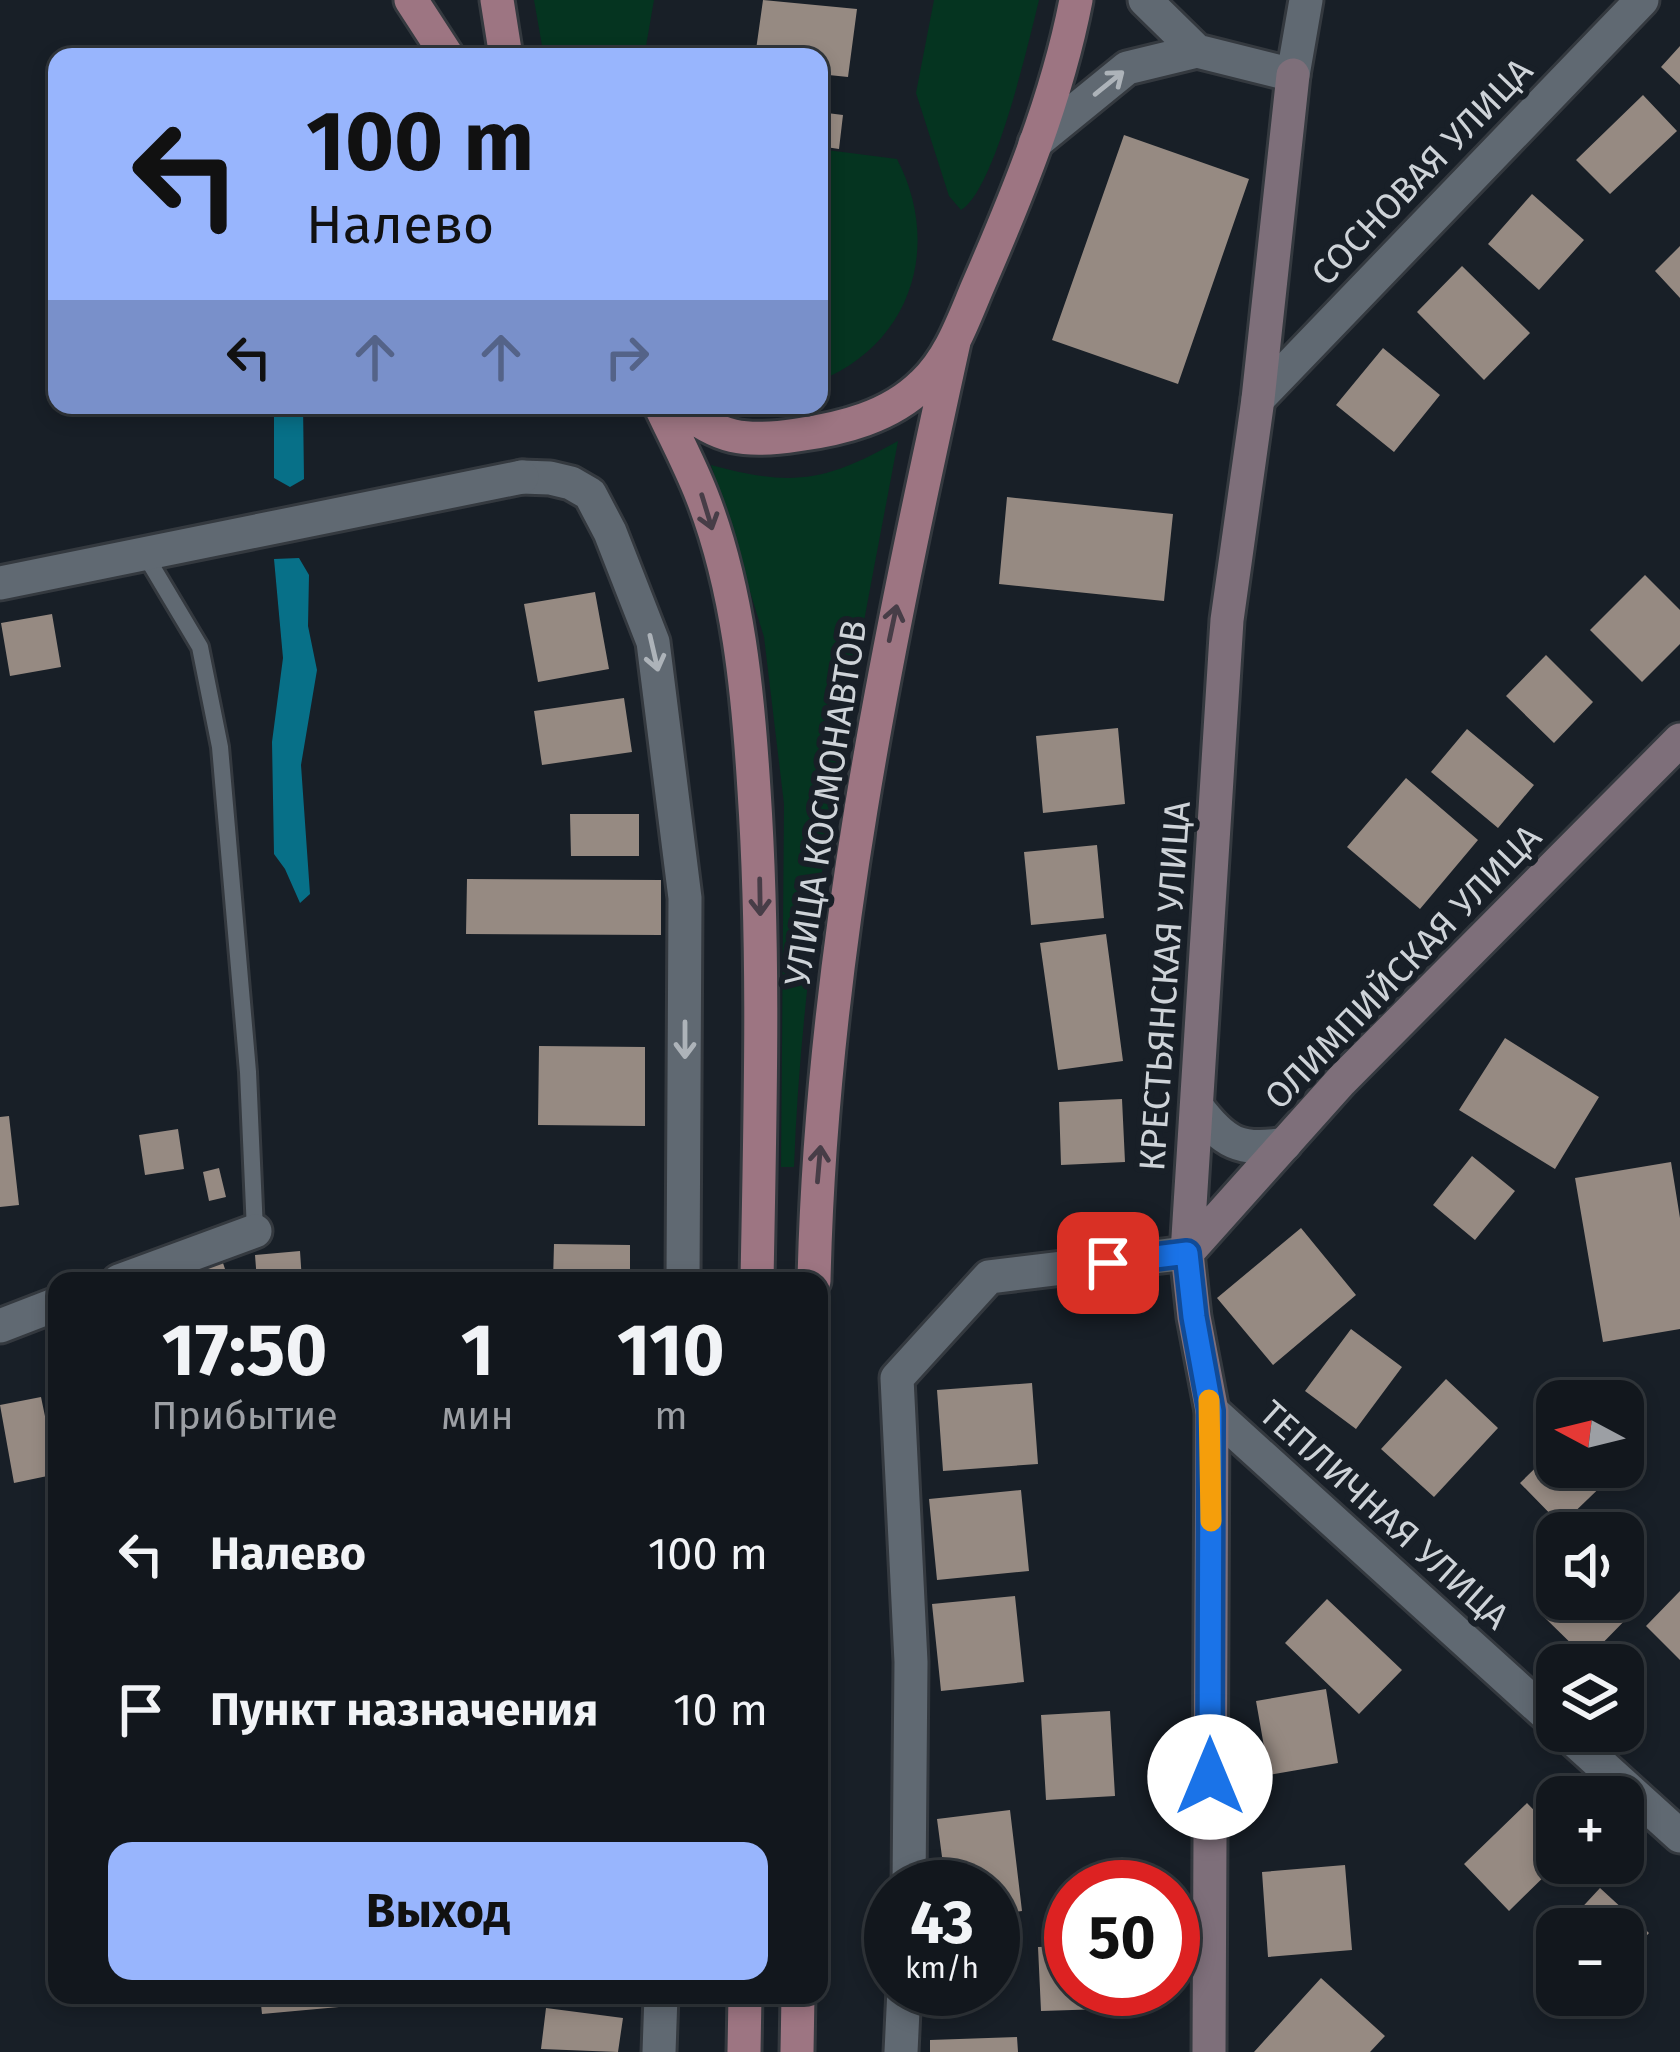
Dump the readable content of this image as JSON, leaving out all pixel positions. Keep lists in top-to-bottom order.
{
  "streets": {
    "main road": ["УЛИЦА КОСМОНАВТОВ", "ОЛИМПИЙСКАЯ УЛИЦА", "КРЕСТЬЯНСКАЯ УЛИЦА"],
    "street": ["СОСНОВАЯ УЛИЦА", "ТЕПЛИЧНАЯ УЛИЦА"]
  },
  "crossings": [
    ["СОСНОВАЯ УЛИЦА", "КРЕСТЬЯНСКАЯ УЛИЦА"],
    ["ОЛИМПИЙСКАЯ УЛИЦА", "КРЕСТЬЯНСКАЯ УЛИЦА"],
    ["КРЕСТЬЯНСКАЯ УЛИЦА", "ТЕПЛИЧНАЯ УЛИЦА"]
  ],
  "north": "left",
  "page": {
    "turn": ["100 m", "Налево"],
    "eta": [
      "17:50",
      "Прибытие",
      "1",
      "мин",
      "110",
      "m"
    ],
    "map_buttons": ["+", "−"],
    "list": [
      {
        "name": "Налево",
        "value": "100 m"
      },
      {
        "name": "Пункт назначения",
        "value": "10 m"
      }
    ],
    "buttons": "Выход",
    "speed": "43 km/h",
    "limit": "50"
  }
}
